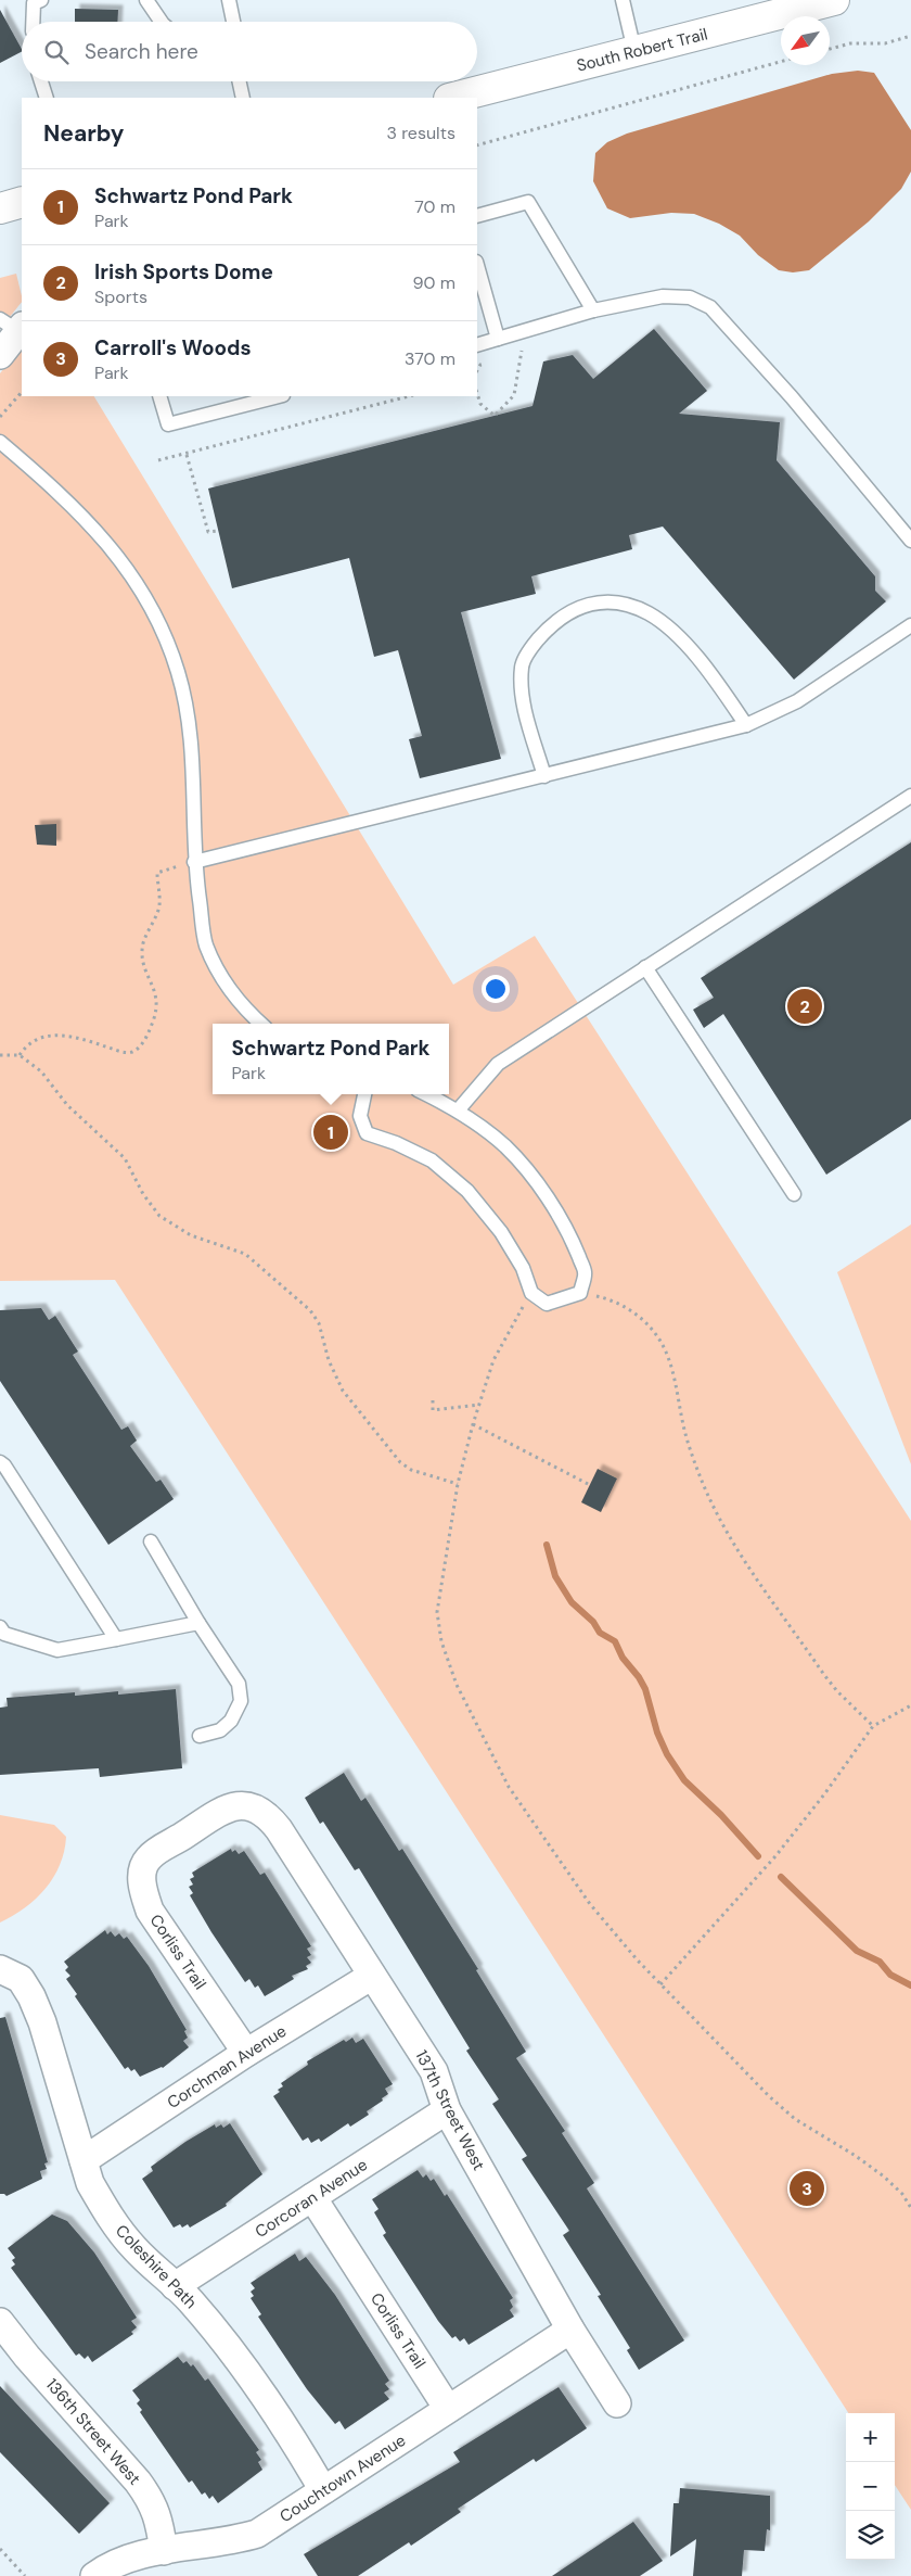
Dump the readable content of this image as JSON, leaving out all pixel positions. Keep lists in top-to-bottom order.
{
  "streets": {
    "main road": ["South Robert Trail"],
    "street": [
      "Corliss Trail",
      "Corchman Avenue",
      "137th Street West",
      "Corcoran Avenue",
      "Coleshire Path",
      "136th Street West",
      "Couchtown Avenue"
    ]
  },
  "crossings": [
    ["Corliss Trail", "Corchman Avenue"],
    ["Corliss Trail", "137th Street West"],
    ["Corliss Trail", "Corcoran Avenue"],
    ["Corliss Trail", "Couchtown Avenue"],
    ["Corchman Avenue", "137th Street West"],
    ["Corchman Avenue", "Coleshire Path"],
    ["137th Street West", "Corcoran Avenue"],
    ["137th Street West", "Couchtown Avenue"],
    ["Corcoran Avenue", "Coleshire Path"],
    ["Coleshire Path", "Couchtown Avenue"],
    ["136th Street West", "Couchtown Avenue"]
  ],
  "north": "bottom left",
  "page": {
    "search": "Search here",
    "heading": ["Nearby", "3 results"],
    "list": [
      {
        "mark": "1",
        "name": "Schwartz Pond Park",
        "note": "Park",
        "value": "70 m"
      },
      {
        "mark": "2",
        "name": "Irish Sports Dome",
        "note": "Sports",
        "value": "90 m"
      },
      {
        "mark": "3",
        "name": "Carroll's Woods",
        "note": "Park",
        "value": "370 m"
      }
    ],
    "pins": ["2", "1", "3"],
    "popup": ["Schwartz Pond Park", "Park"],
    "map_buttons": ["+", "−"]
  }
}
